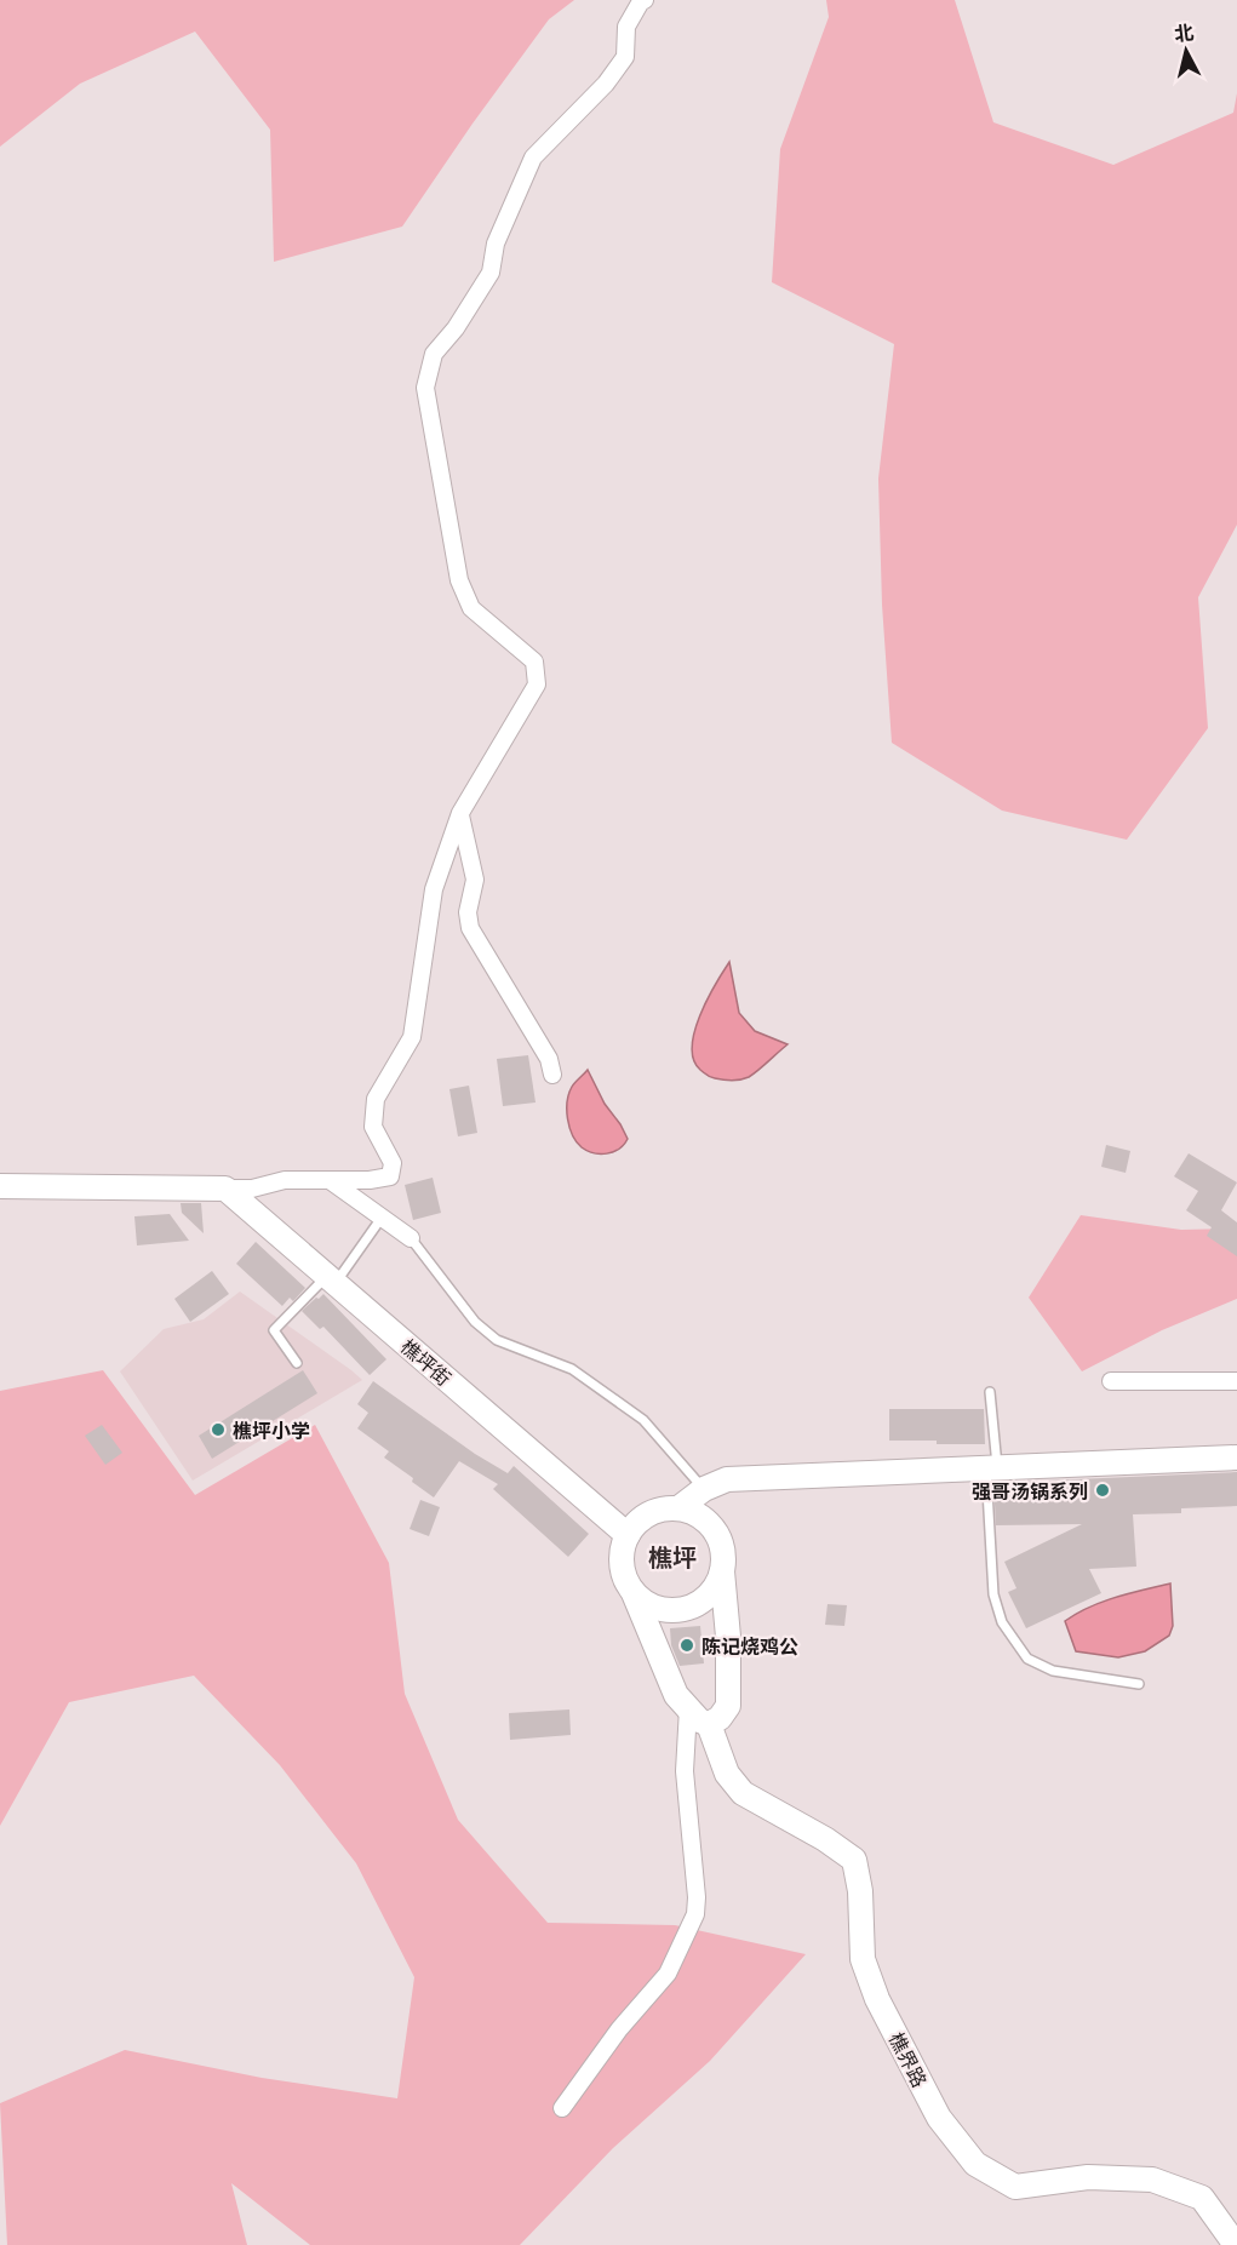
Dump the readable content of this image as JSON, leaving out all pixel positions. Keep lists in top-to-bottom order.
{
  "streets": {
    "street": ["樵坪街", "樵界路"]
  },
  "districts": ["樵坪"],
  "places": ["樵坪小学", "强哥汤锅系列", "陈记烧鸡公"],
  "north": "top"
}
